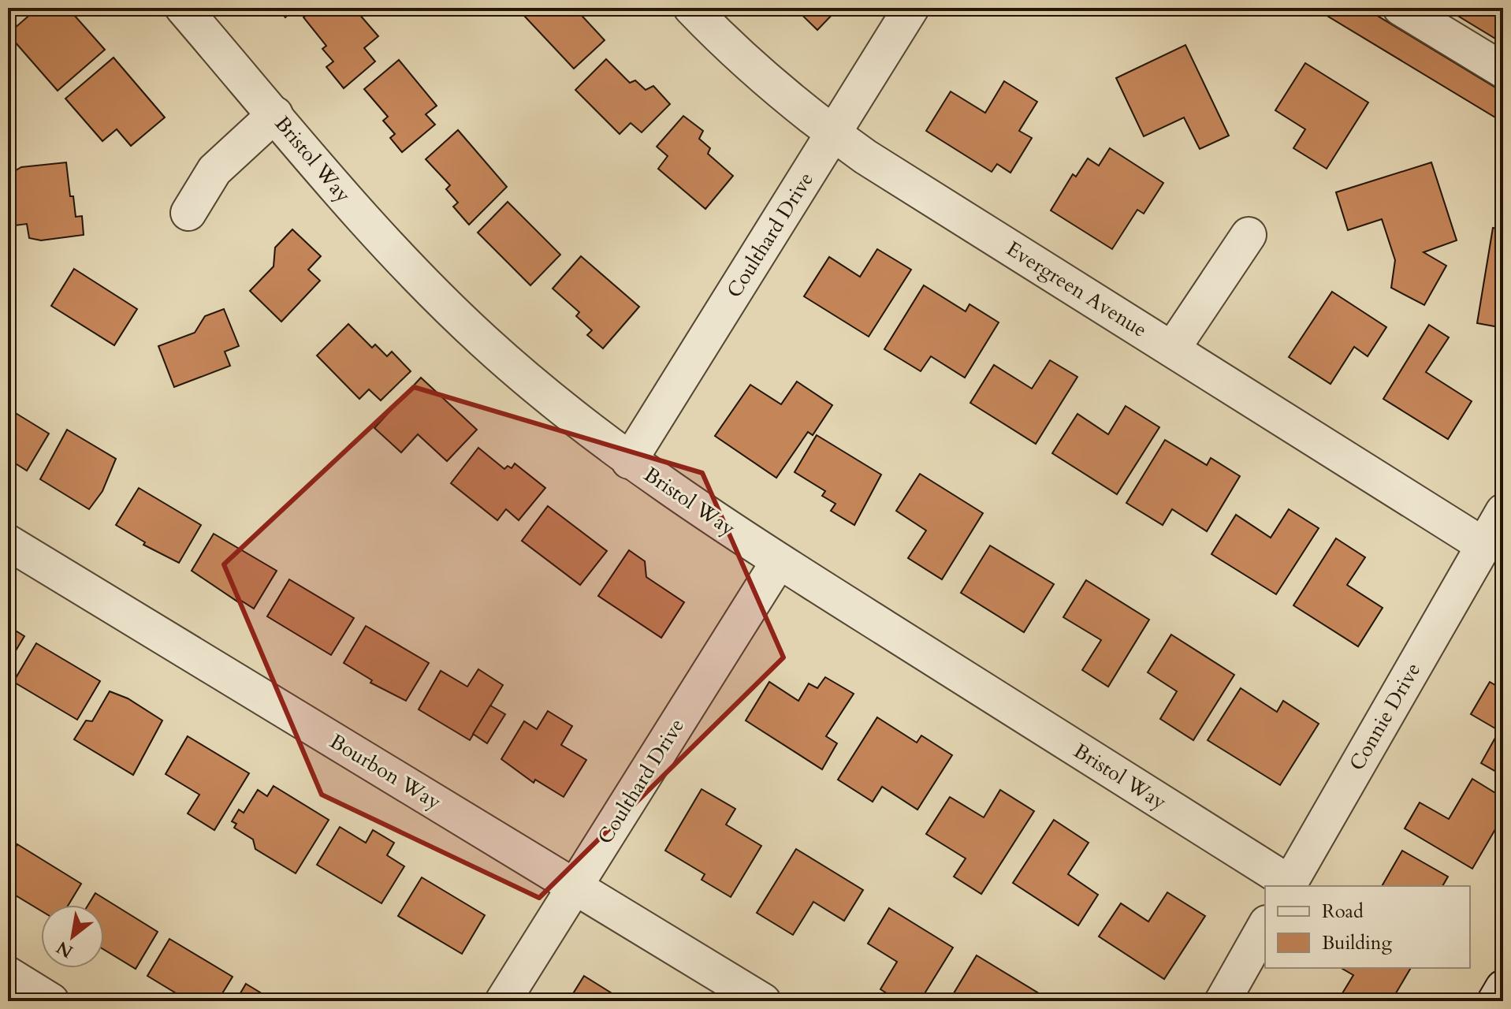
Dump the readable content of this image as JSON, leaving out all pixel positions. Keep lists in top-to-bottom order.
{
  "streets": {
    "street": [
      "Bristol Way",
      "Coulthard Drive",
      "Evergreen Avenue",
      "Connie Drive",
      "Bourbon Way"
    ]
  },
  "crossings": [
    ["Bristol Way", "Coulthard Drive"],
    ["Bristol Way", "Connie Drive"],
    ["Coulthard Drive", "Evergreen Avenue"],
    ["Coulthard Drive", "Bourbon Way"],
    ["Evergreen Avenue", "Connie Drive"]
  ],
  "legend": ["Road", "Building"],
  "north": "bottom left"
}
